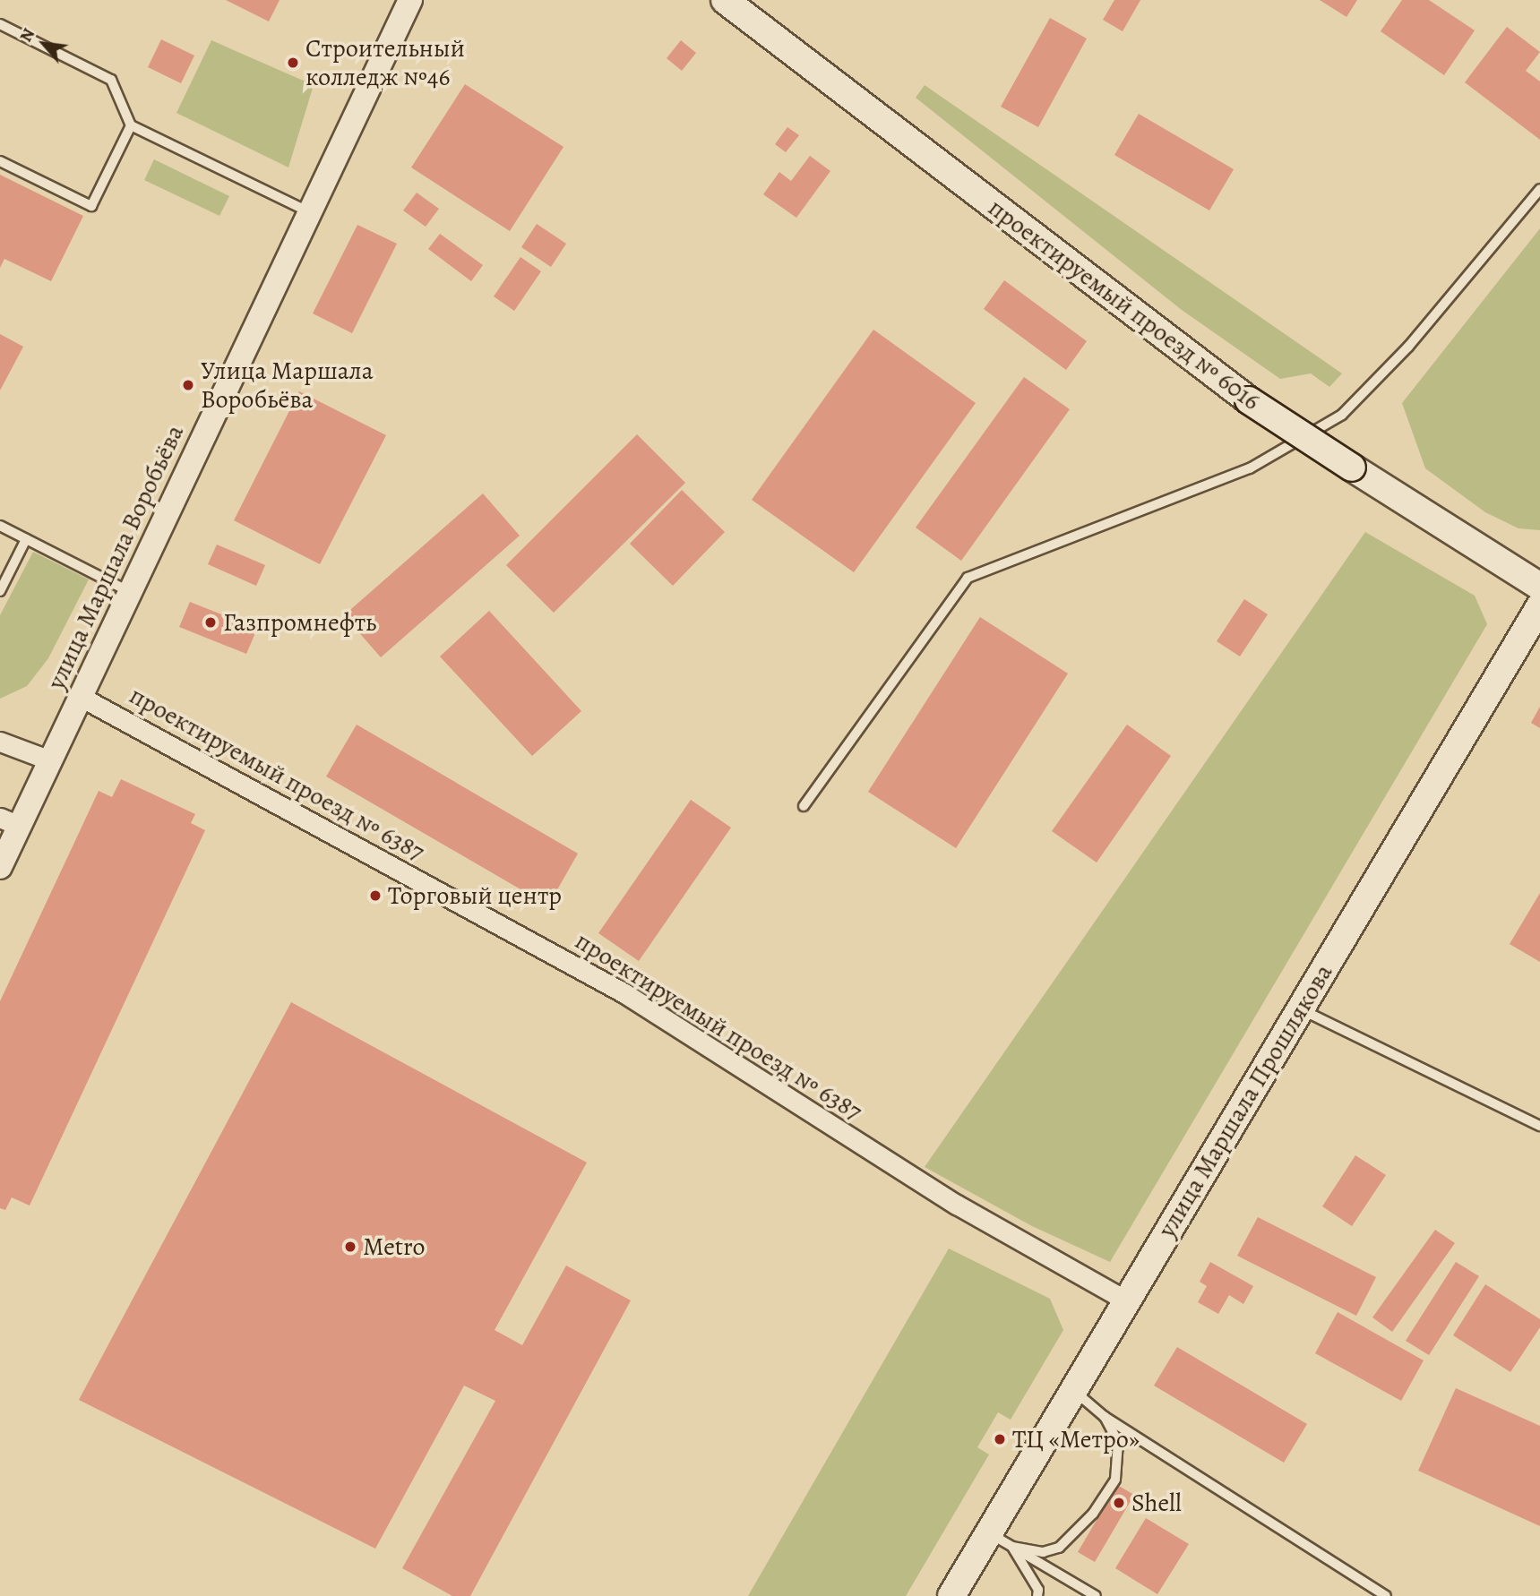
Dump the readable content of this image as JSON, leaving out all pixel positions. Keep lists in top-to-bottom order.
{
  "streets": {
    "main road": ["проектируемый проезд № 6016", "улица Маршала Прошлякова"],
    "street": ["улица Маршала Воробьёва", "проектируемый проезд № 6387"]
  },
  "crossings": [
    ["улица Маршала Воробьёва", "проектируемый проезд № 6387"],
    ["проектируемый проезд № 6387", "улица Маршала Прошлякова"]
  ],
  "places": [
    "Строительный колледж №46",
    "Улица Маршала Воробьёва",
    "Газпромнефть",
    "Торговый центр",
    "Metro",
    "ТЦ «Метро»",
    "Shell"
  ],
  "north": "top left"
}
